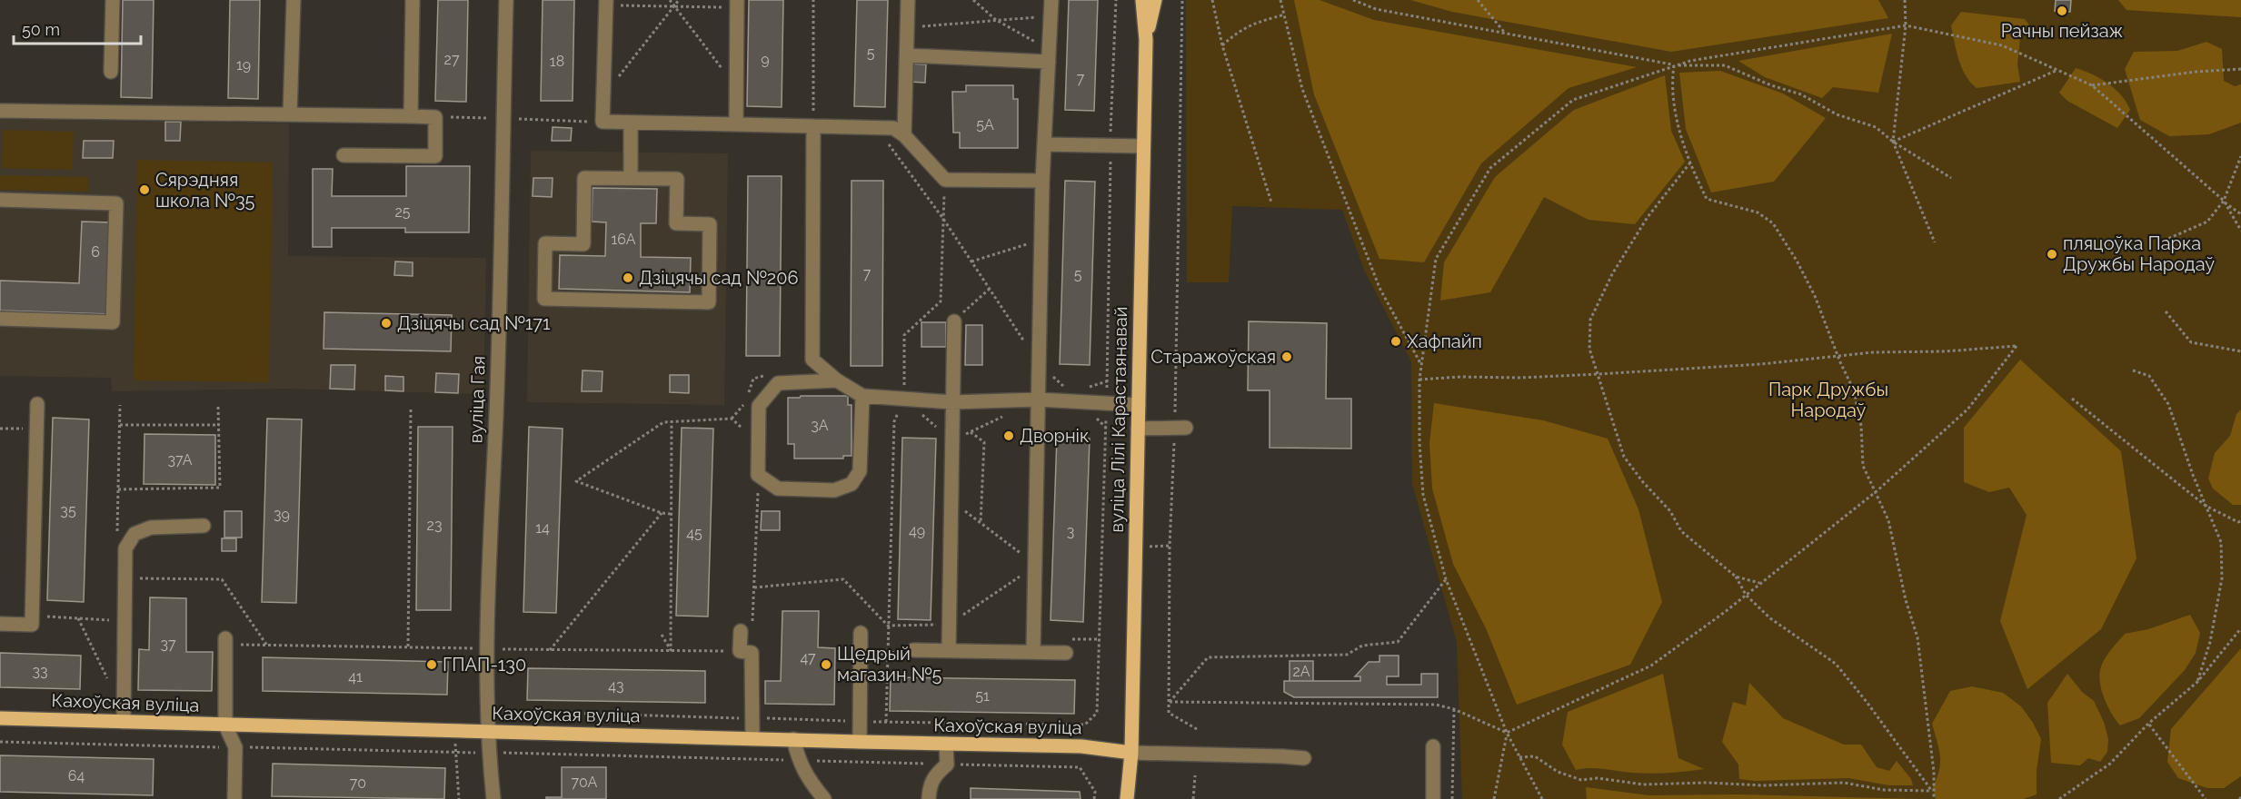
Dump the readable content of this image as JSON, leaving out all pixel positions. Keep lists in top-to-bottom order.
{
  "streets": {
    "main road": ["вуліца Лілі Карастаянавай", "Кахоўская вуліца"],
    "street": ["вуліца Гая"]
  },
  "crossings": [
    ["вуліца Гая", "Кахоўская вуліца"],
    ["вуліца Лілі Карастаянавай", "Кахоўская вуліца"]
  ],
  "parks": ["Парк Дружбы Народаў"],
  "places": [
    "Рачны пейзаж",
    "Сярэдняя школа №35",
    "пляцоўка Парка Дружбы Народаў",
    "Дзіцячы сад №206",
    "Дзіцячы сад №171",
    "Хафпайп",
    "Старажоўская",
    "Дворнік",
    "ГПАП-130",
    "Щедрый магазин №5"
  ],
  "house_numbers": [
    "5",
    "27",
    "9",
    "18",
    "19",
    "7",
    "5А",
    "25",
    "16А",
    "6",
    "7",
    "5",
    "3А",
    "37А",
    "35",
    "39",
    "23",
    "14",
    "49",
    "3",
    "45",
    "37",
    "47",
    "33",
    "2А",
    "41",
    "43",
    "51",
    "64",
    "70А",
    "70"
  ],
  "scale_bar": "50 m"
}
